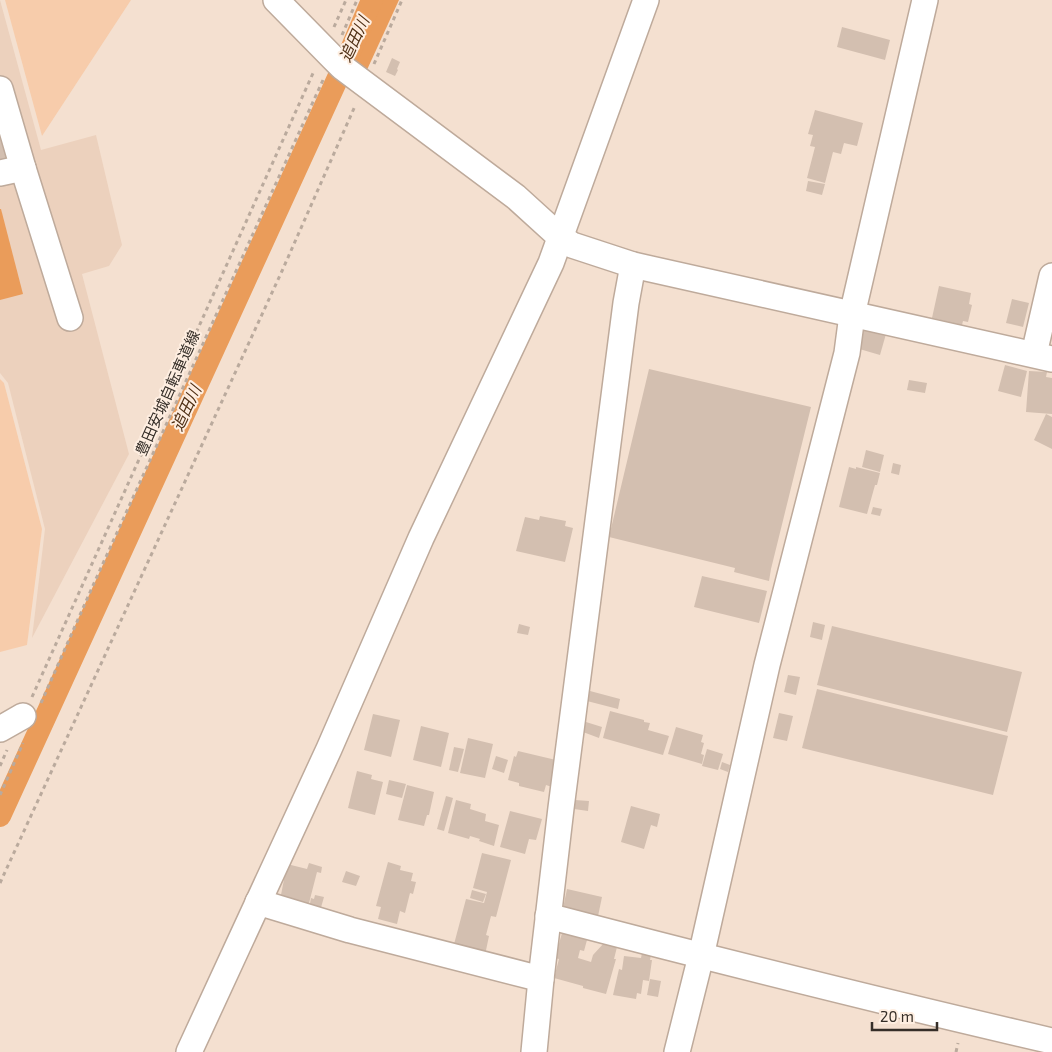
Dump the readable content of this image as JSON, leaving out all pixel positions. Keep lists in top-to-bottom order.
{
  "streets": {
    "path": ["豊田安城自転車道線"]
  },
  "water": ["追田川"],
  "scale_bar": "20 m"
}
